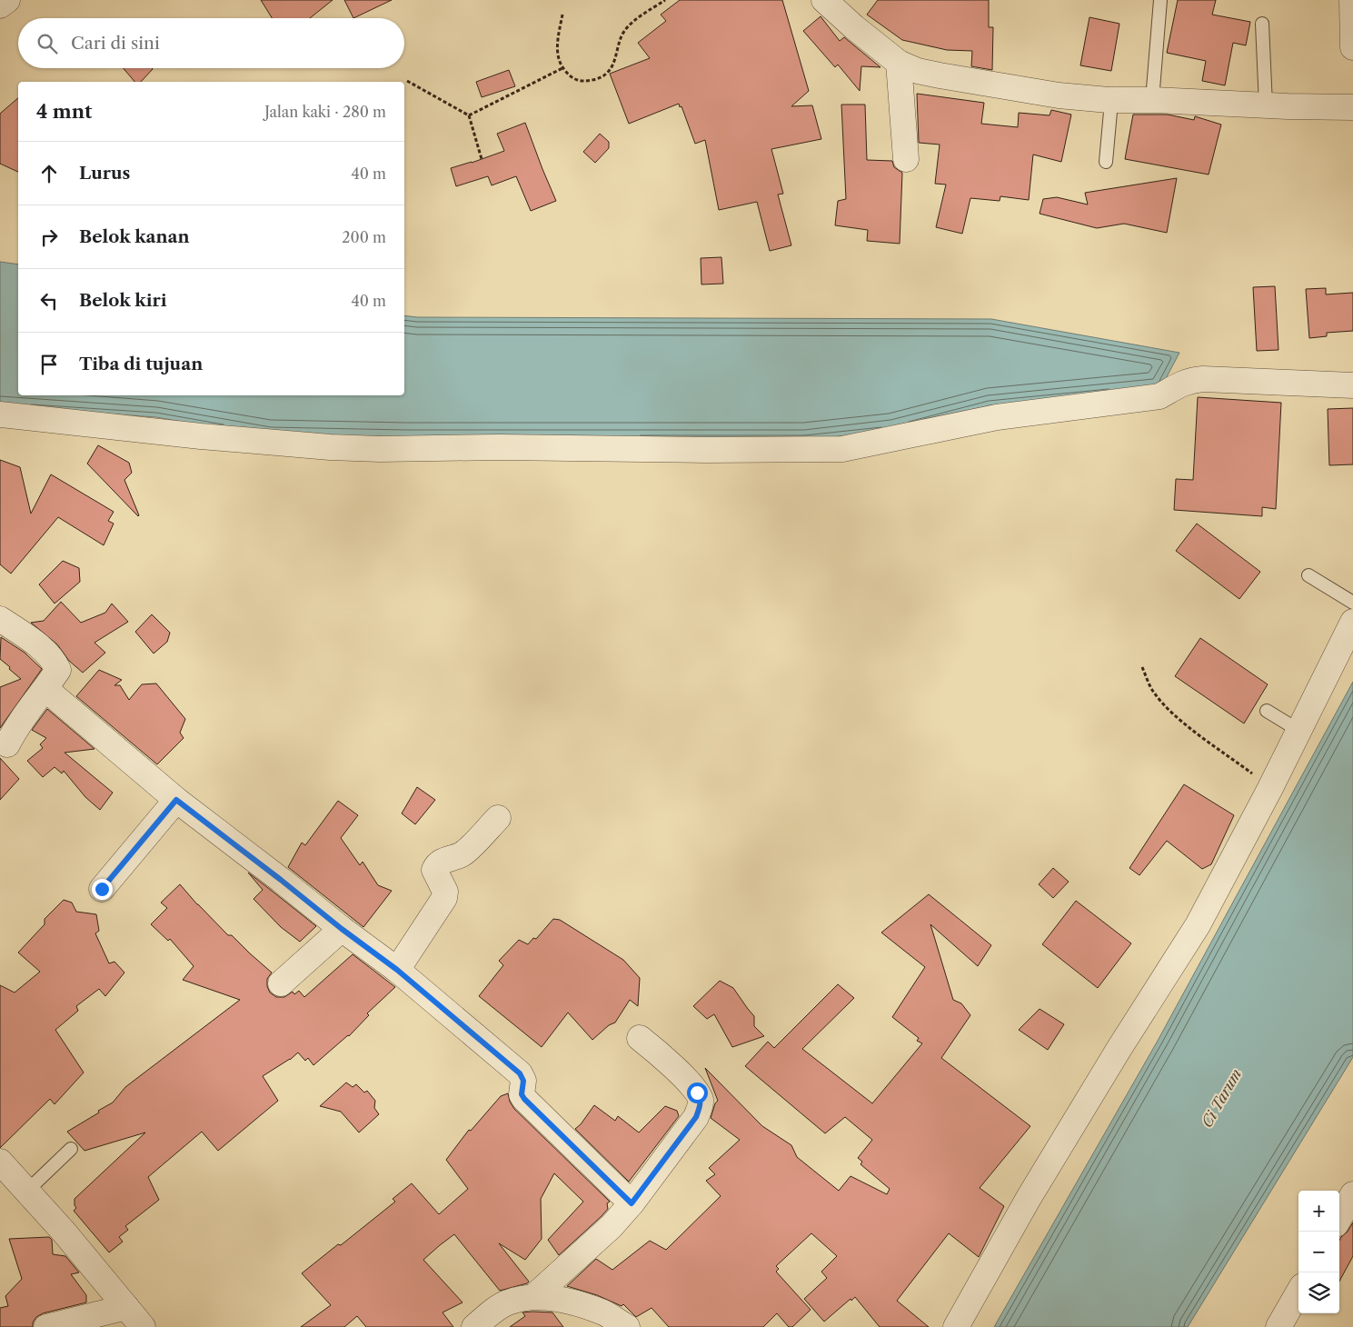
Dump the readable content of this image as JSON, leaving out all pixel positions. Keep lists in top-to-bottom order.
{
  "water": ["Ci Tarum"],
  "page": {
    "search": "Cari di sini",
    "heading": ["4 mnt", "Jalan kaki · 280 m"],
    "list": [
      ["Lurus", "40 m"],
      ["Belok kanan", "200 m"],
      ["Belok kiri", "40 m"],
      "Tiba di tujuan"
    ],
    "map_buttons": ["+", "−"]
  }
}
